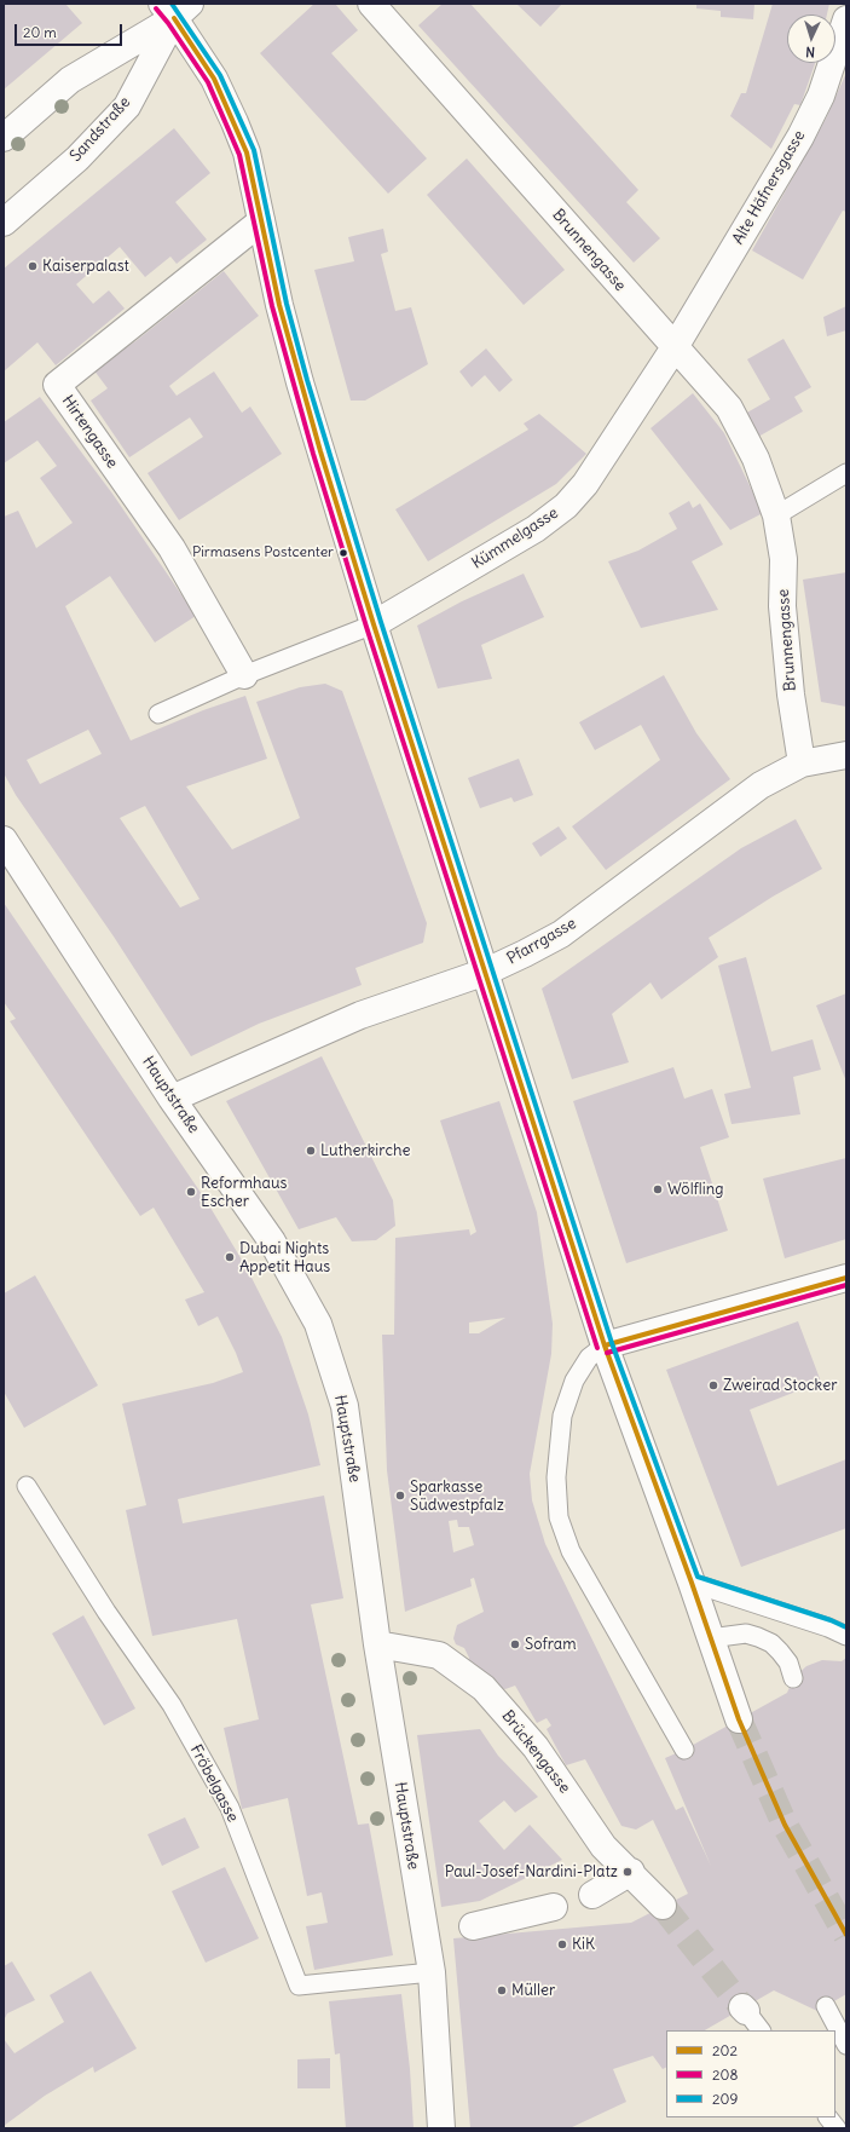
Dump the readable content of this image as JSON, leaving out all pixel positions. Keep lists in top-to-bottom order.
{
  "streets": {
    "street": [
      "Sandstraße",
      "Alte Häfnersgasse",
      "Brunnengasse",
      "Hirtengasse",
      "Kümmelgasse",
      "Pfarrgasse",
      "Hauptstraße",
      "Brückengasse"
    ],
    "lane": ["Fröbelgasse"]
  },
  "crossings": [
    ["Alte Häfnersgasse", "Brunnengasse"],
    ["Alte Häfnersgasse", "Kümmelgasse"],
    ["Brunnengasse", "Kümmelgasse"],
    ["Brunnengasse", "Pfarrgasse"],
    ["Pfarrgasse", "Hauptstraße"],
    ["Hauptstraße", "Brückengasse"],
    ["Hauptstraße", "Fröbelgasse"]
  ],
  "places": [
    "Kaiserpalast",
    "Pirmasens Postcenter",
    "Lutherkirche",
    "Wölfling",
    "Reformhaus Escher",
    "Dubai Nights Appetit Haus",
    "Zweirad Stocker",
    "Sparkasse Südwestpfalz",
    "Sofram",
    "Paul-Josef-Nardini-Platz",
    "KiK",
    "Müller"
  ],
  "lines": ["transit line 209", "transit line 208", "transit line 202"],
  "legend": ["202", "208", "209"],
  "scale_bar": "20 m",
  "north": "bottom"
}
